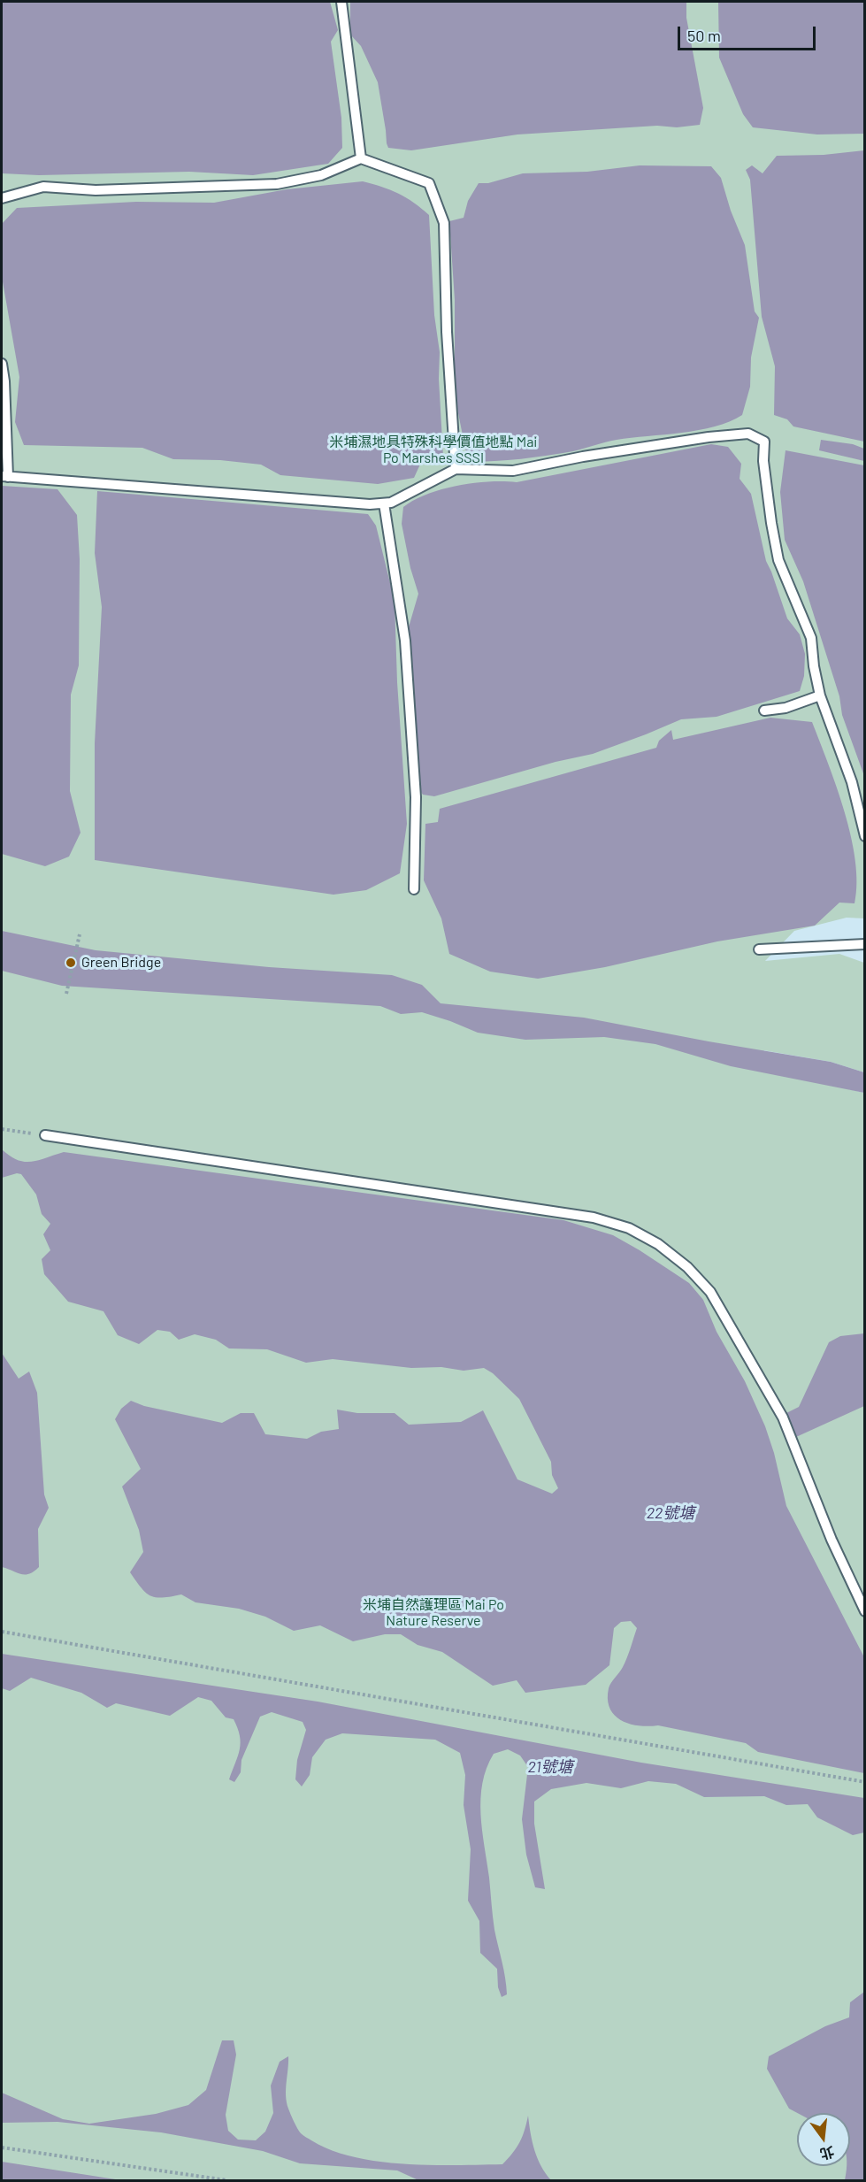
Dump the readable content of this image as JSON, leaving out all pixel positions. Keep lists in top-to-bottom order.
{
  "water": ["22號塘", "21號塘"],
  "parks": ["米埔濕地具特殊科學價值地點 Mai Po Marshes SSSI", "米埔自然護理區 Mai Po Nature Reserve"],
  "places": ["Green Bridge"],
  "scale_bar": "50 m",
  "north": "bottom"
}
